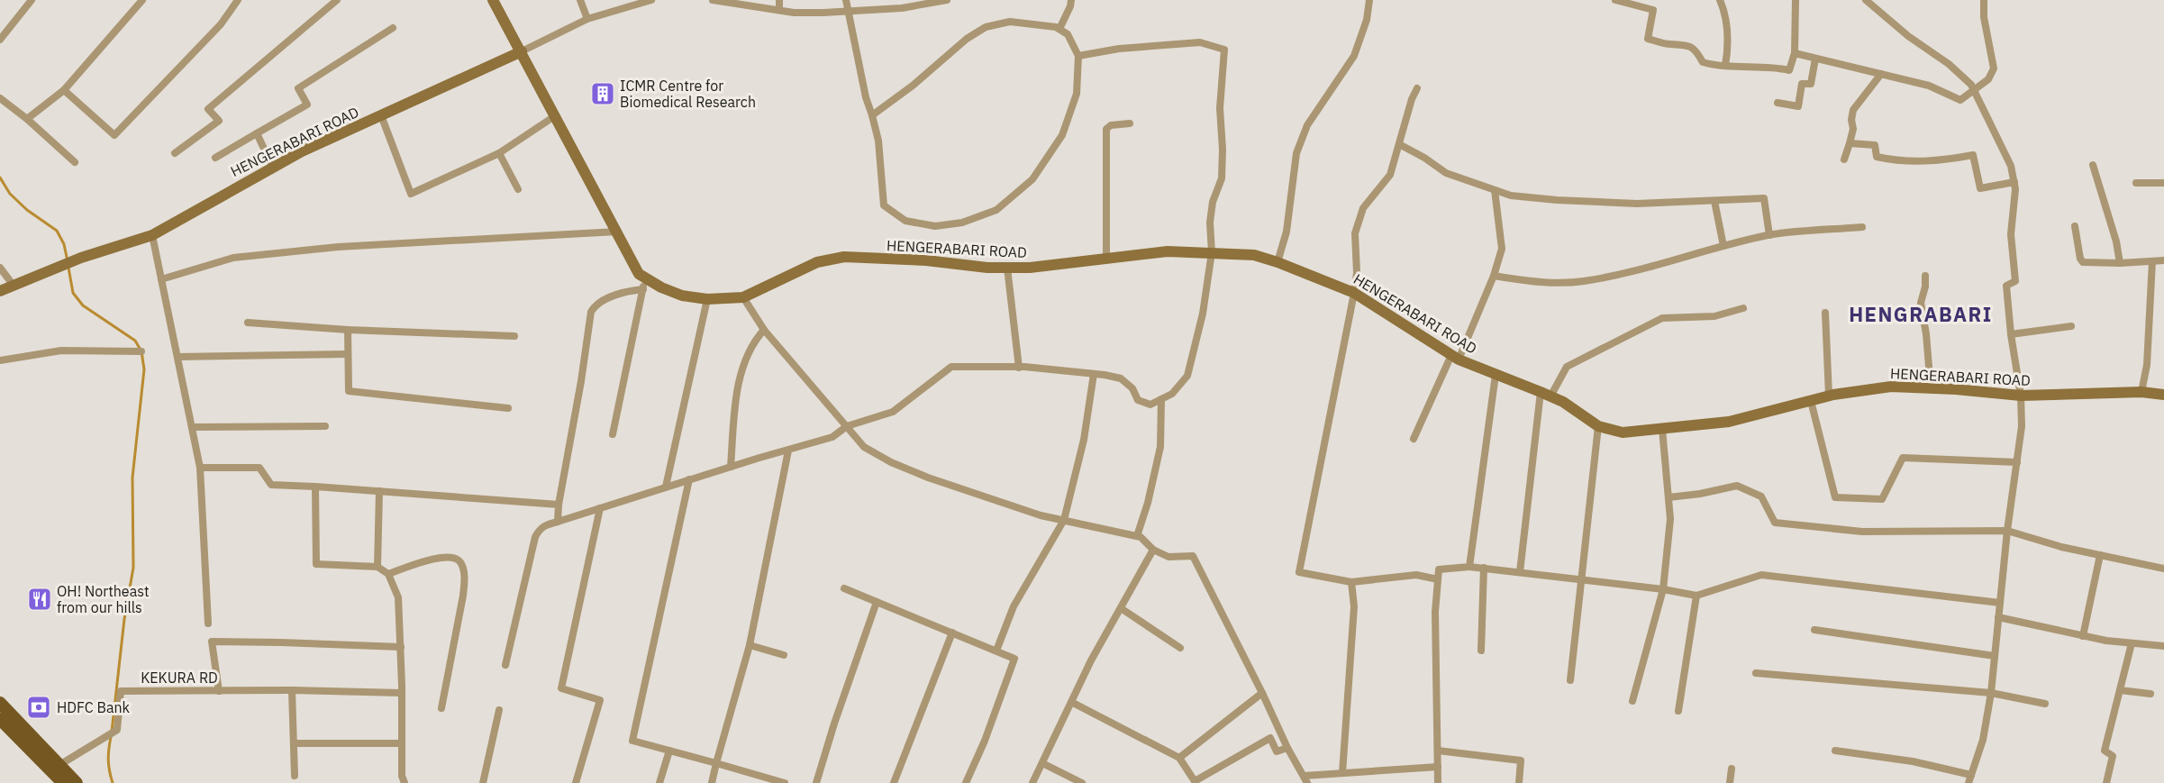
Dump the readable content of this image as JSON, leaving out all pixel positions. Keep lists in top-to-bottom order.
{
  "streets": {
    "main road": ["HENGERABARI ROAD"],
    "street": ["KEKURA RD"]
  },
  "districts": ["HENGRABARI"],
  "places": {
    "building": ["ICMR Centre for Biomedical Research"],
    "restaurant": ["OH! Northeast from our hills"],
    "bank": ["HDFC Bank"]
  }
}
